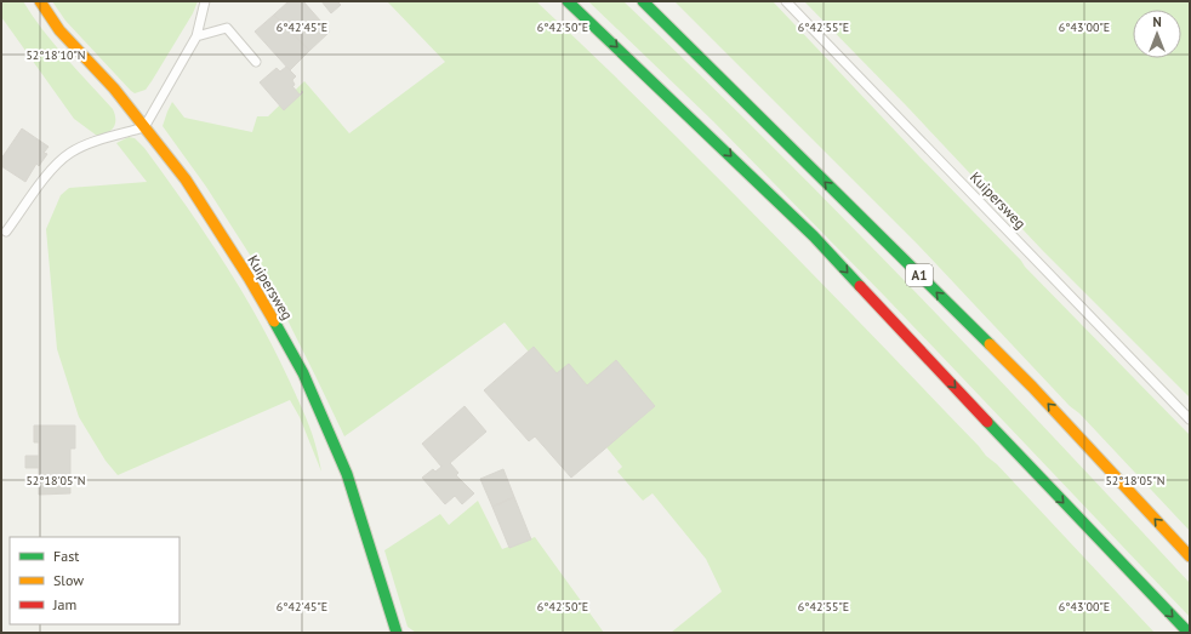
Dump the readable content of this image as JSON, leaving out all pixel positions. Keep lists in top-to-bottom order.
{
  "streets": {
    "main road": ["Kuipersweg", "A1"]
  },
  "legend": ["Fast", "Slow", "Jam"],
  "north": "top",
  "coordinates": [
    "6°42'45\"E",
    "6°42'50\"E",
    "6°42'55\"E",
    "6°43'00\"E",
    "52°18'10\"N",
    "52°18'05\"N"
  ]
}
